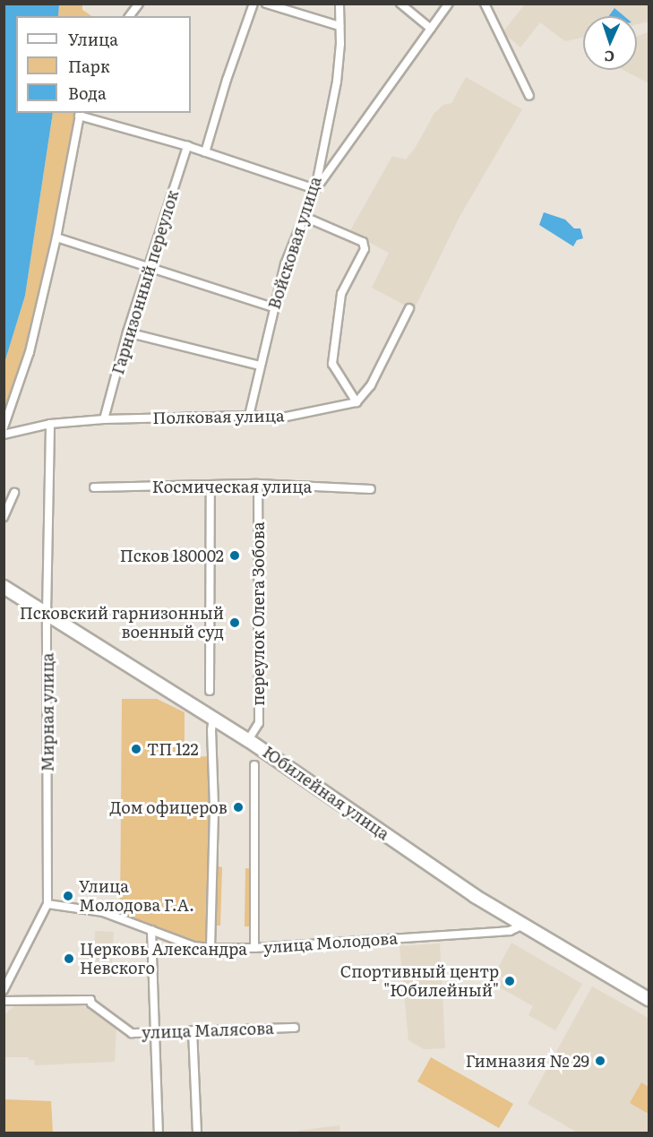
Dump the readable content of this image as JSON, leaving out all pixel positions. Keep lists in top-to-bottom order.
{
  "streets": {
    "main road": ["Юбилейная улица"],
    "street": [
      "Войсковая улица",
      "Гарнизонный переулок",
      "Полковая улица",
      "Космическая улица",
      "переулок Олега Зобова",
      "Мирная улица",
      "улица Молодова",
      "улица Малясова"
    ]
  },
  "crossings": [
    ["Войсковая улица", "Полковая улица"],
    ["Гарнизонный переулок", "Полковая улица"],
    ["Полковая улица", "Мирная улица"],
    ["Космическая улица", "переулок Олега Зобова"],
    ["переулок Олега Зобова", "Юбилейная улица"],
    ["Мирная улица", "Юбилейная улица"],
    ["Мирная улица", "улица Молодова"],
    ["Юбилейная улица", "улица Молодова"]
  ],
  "places": [
    "Псков 180002",
    "Псковский гарнизонный военный суд",
    "ТП 122",
    "Дом офицеров",
    "Улица Молодова Г.А.",
    "Церковь Александра Невского",
    "Спортивный центр \"Юбилейный\"",
    "Гимназия № 29"
  ],
  "legend": ["Улица", "Парк", "Вода"],
  "north": "bottom"
}
